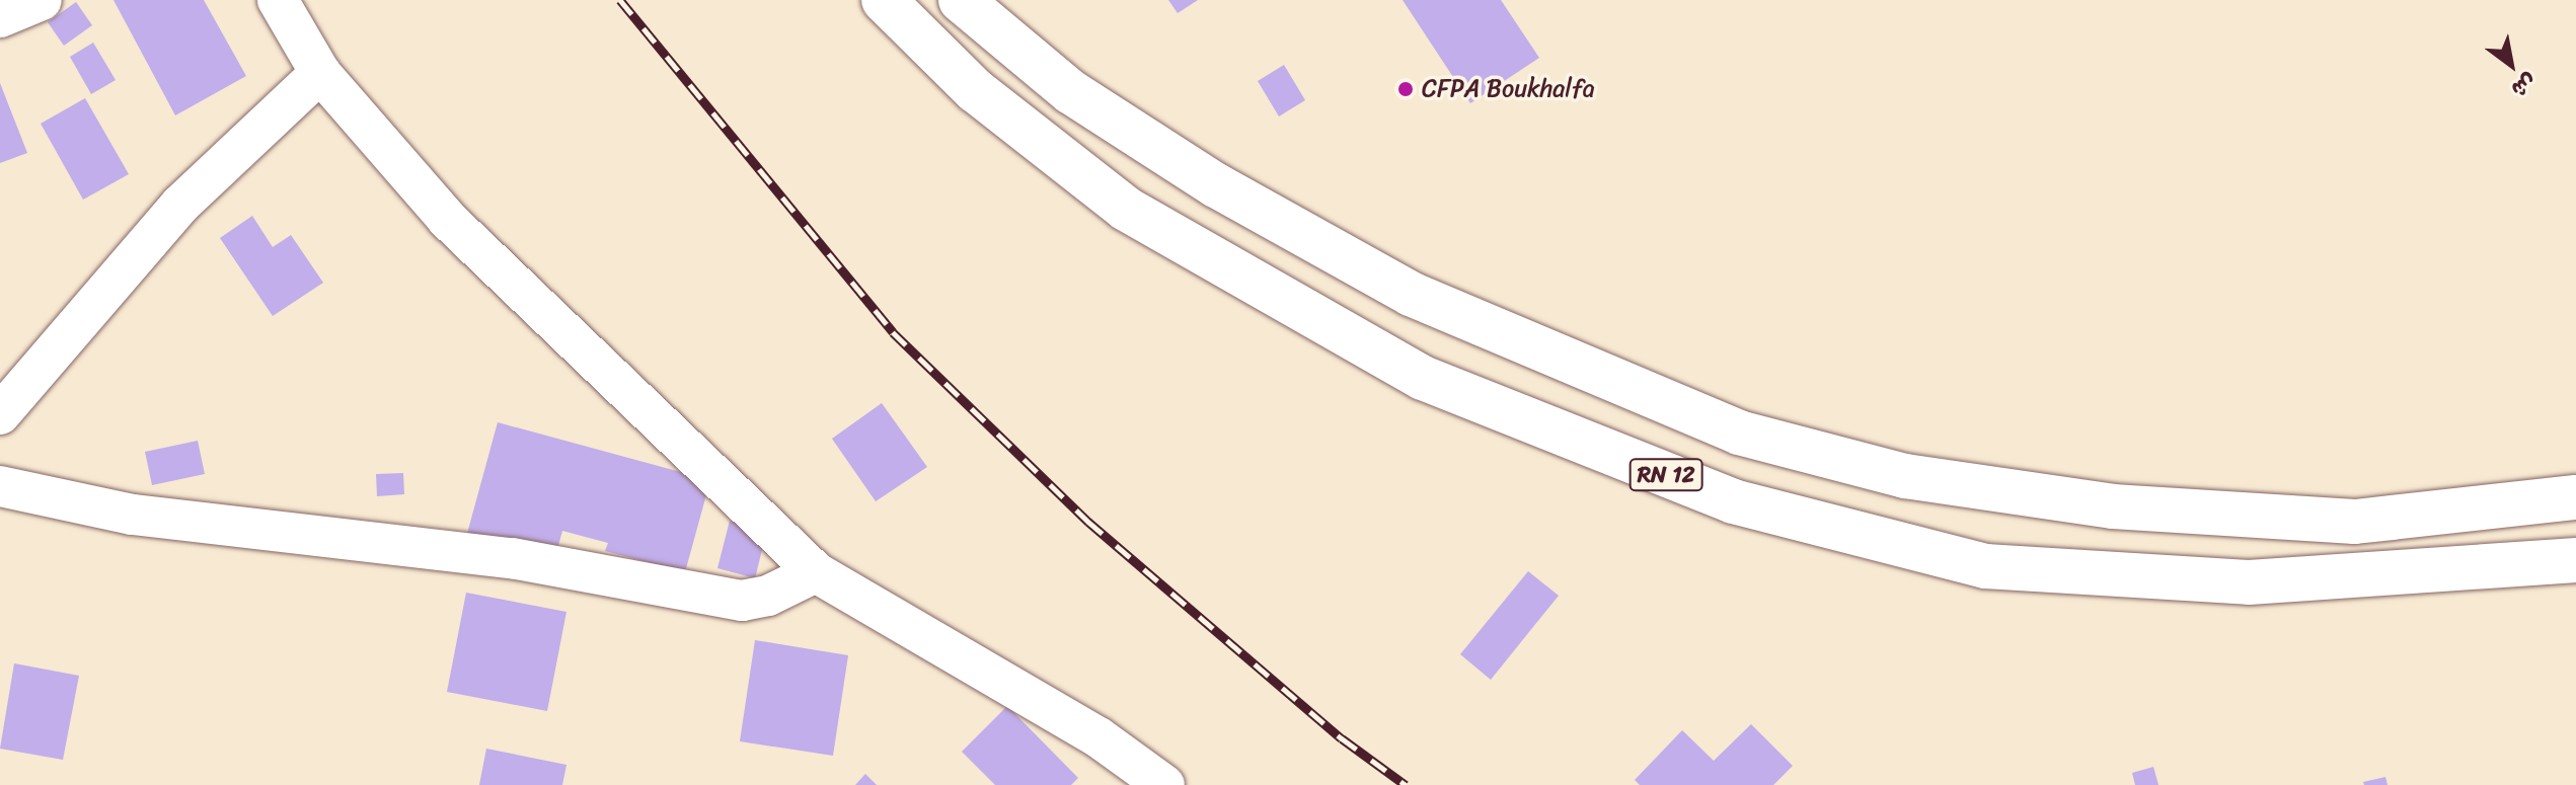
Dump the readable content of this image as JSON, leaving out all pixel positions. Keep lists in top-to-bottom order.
{
  "streets": {
    "highway": ["RN 12"]
  },
  "places": ["CFPA Boukhalfa"],
  "north": "bottom right"
}
